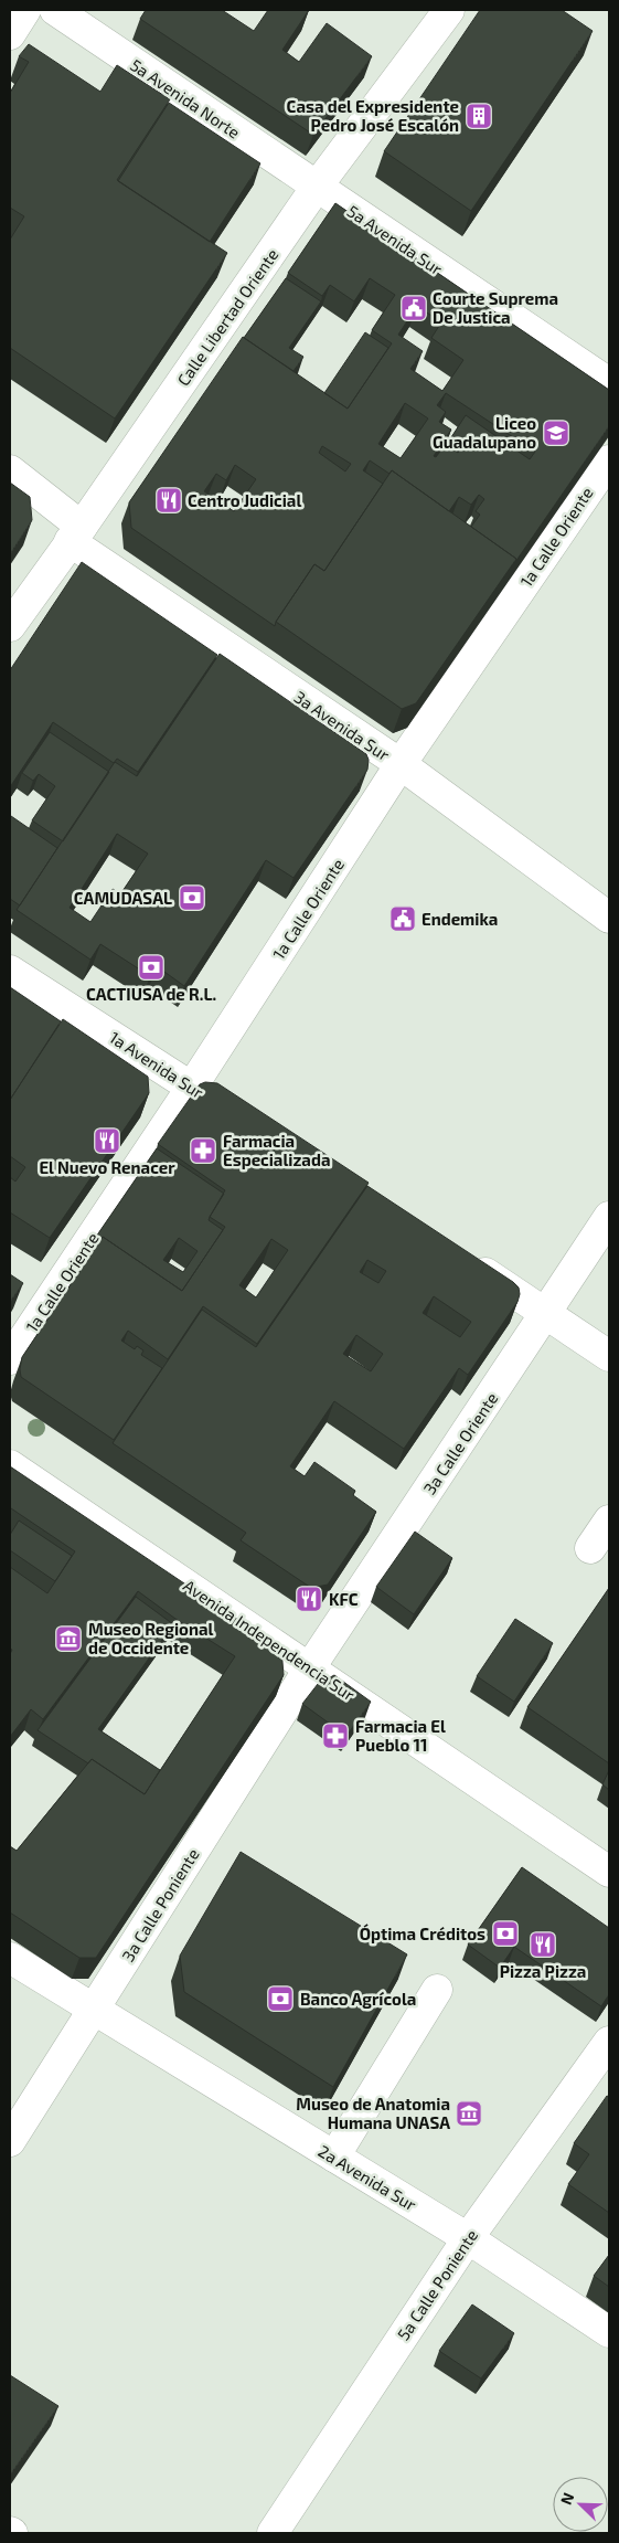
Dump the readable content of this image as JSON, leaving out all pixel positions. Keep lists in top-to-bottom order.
{
  "streets": {
    "street": [
      "5a Avenida Norte",
      "5a Avenida Sur",
      "Calle Libertad Oriente",
      "1a Calle Oriente",
      "3a Avenida Sur",
      "1a Avenida Sur",
      "3a Calle Oriente",
      "Avenida Independencia Sur",
      "3a Calle Poniente",
      "2a Avenida Sur",
      "5a Calle Poniente"
    ]
  },
  "crossings": [
    ["5a Avenida Norte", "5a Avenida Sur"],
    ["5a Avenida Norte", "Calle Libertad Oriente"],
    ["5a Avenida Sur", "Calle Libertad Oriente"],
    ["Calle Libertad Oriente", "3a Avenida Sur"],
    ["1a Calle Oriente", "3a Avenida Sur"],
    ["1a Calle Oriente", "1a Avenida Sur"],
    ["3a Calle Oriente", "Avenida Independencia Sur"],
    ["3a Calle Oriente", "3a Calle Poniente"],
    ["Avenida Independencia Sur", "3a Calle Poniente"],
    ["3a Calle Poniente", "2a Avenida Sur"],
    ["2a Avenida Sur", "5a Calle Poniente"]
  ],
  "places": {
    "building": ["Casa del Expresidente Pedro José Escalón"],
    "public building": ["Courte Suprema De Justica", "Endemika"],
    "school or university": ["Liceo Guadalupano"],
    "restaurant": [
      "Centro Judicial",
      "El Nuevo Renacer",
      "KFC",
      "Pizza Pizza"
    ],
    "bank": [
      "CAMUDASAL",
      "CACTIUSA de R.L.",
      "Óptima Créditos",
      "Banco Agrícola"
    ],
    "pharmacy": ["Farmacia Especializada", "Farmacia El Pueblo 11"],
    "museum": ["Museo Regional de Occidente", "Museo de Anatomia Humana UNASA"]
  },
  "north": "top left"
}
